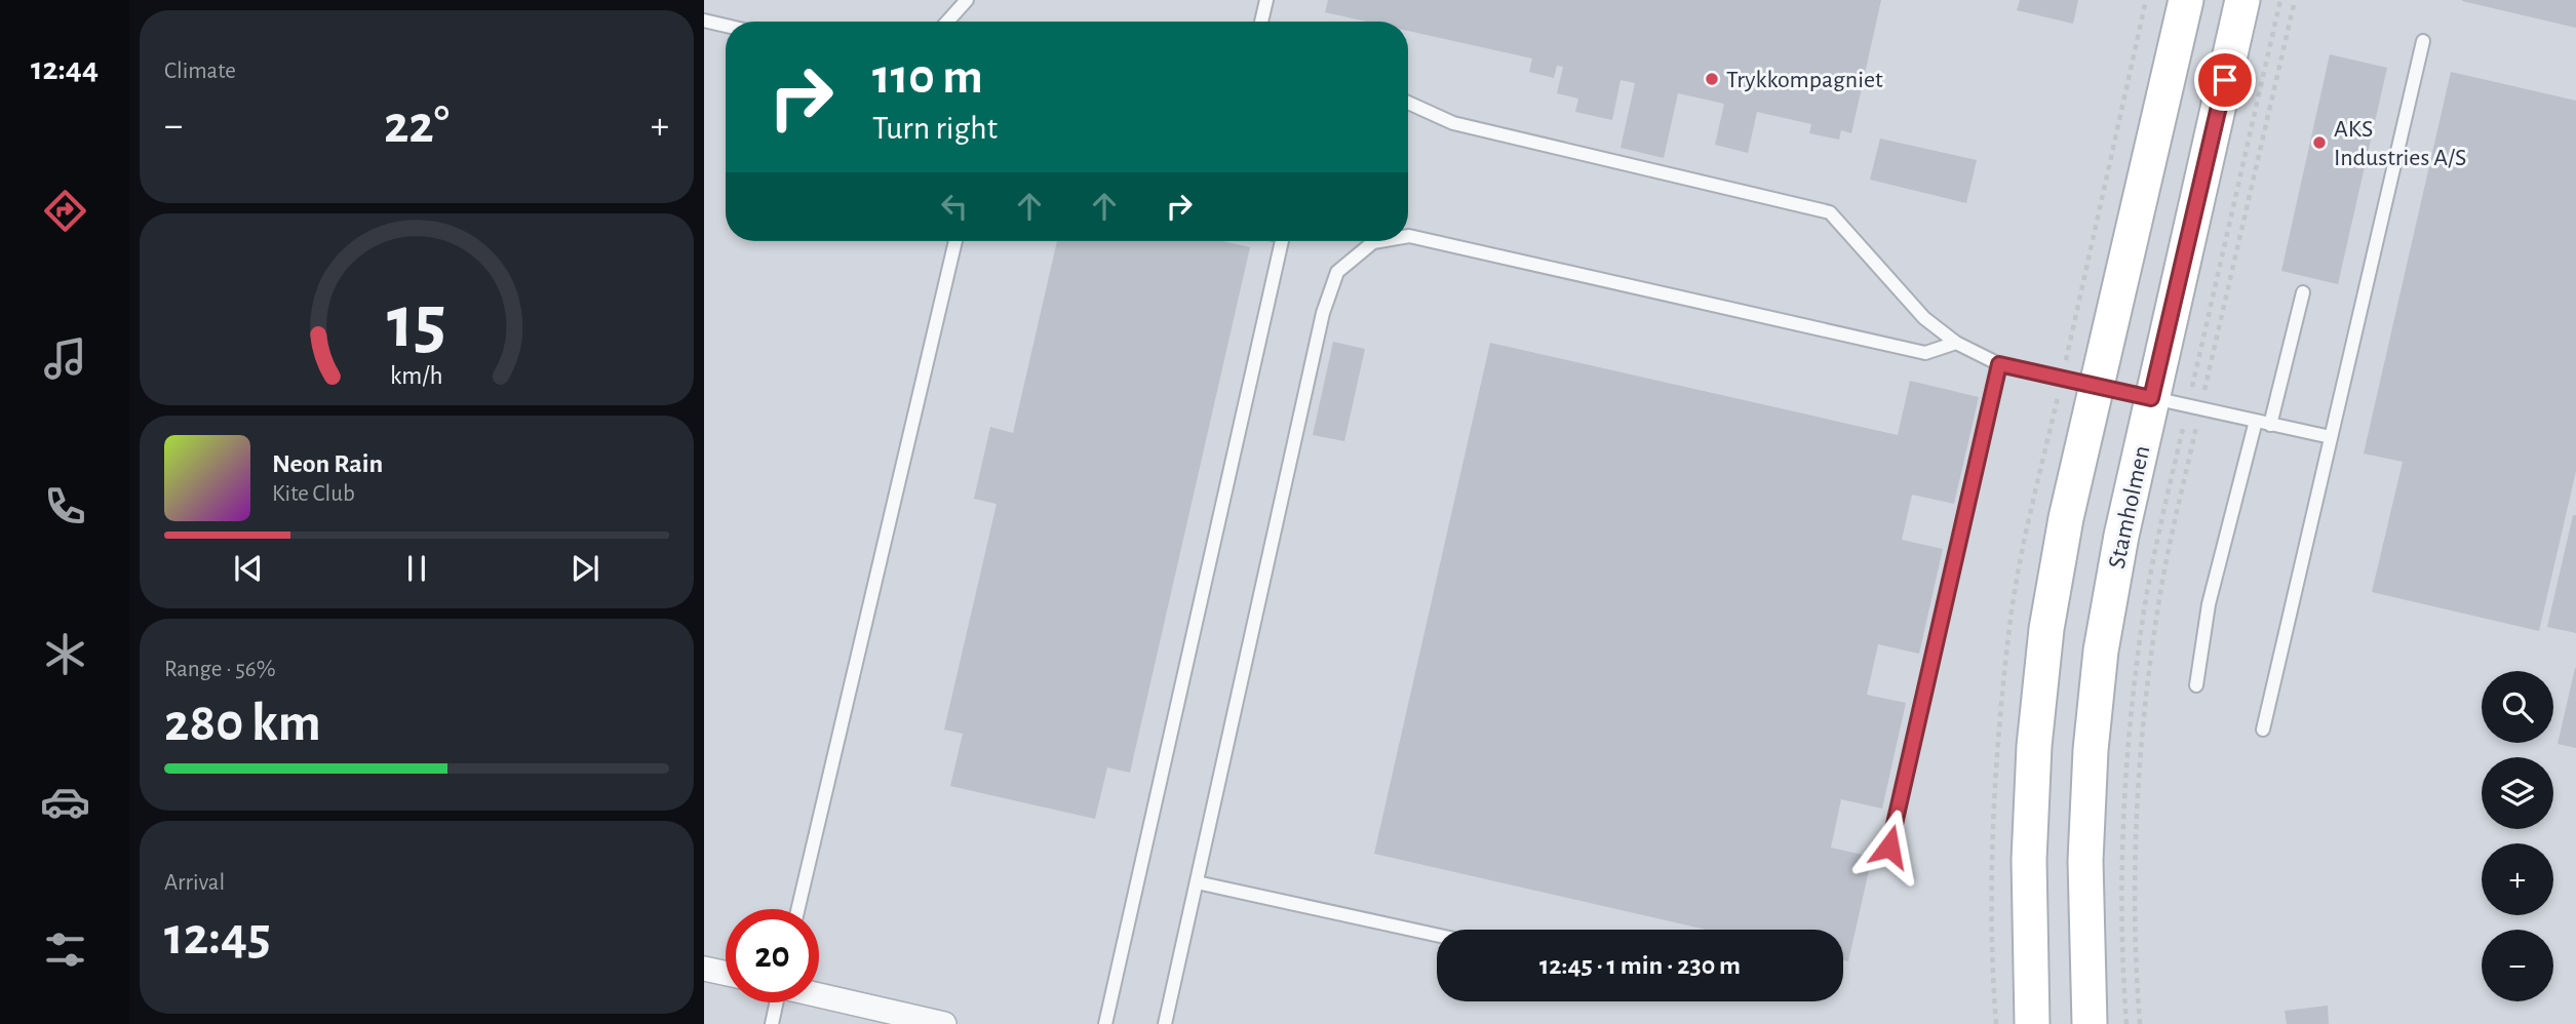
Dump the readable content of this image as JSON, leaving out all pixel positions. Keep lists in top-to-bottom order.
{
  "streets": {
    "street": ["Stamholmen"]
  },
  "places": ["Trykkompagniet", "AKS Industries A/S"],
  "page": {
    "tabs": "12:44",
    "tile": [
      "Climate",
      ["Range · 56%", "280 km"],
      ["Arrival", "12:45"]
    ],
    "turn": ["110 m", "Turn right"],
    "heat": ["−", "22°", "+"],
    "song": ["Neon Rain", "Kite Club"],
    "map_buttons": ["+", "−"],
    "limit": "20",
    "trip": "12:45 · 1 min · 230 m",
    "gauge": ["15", "km/h"]
  }
}
